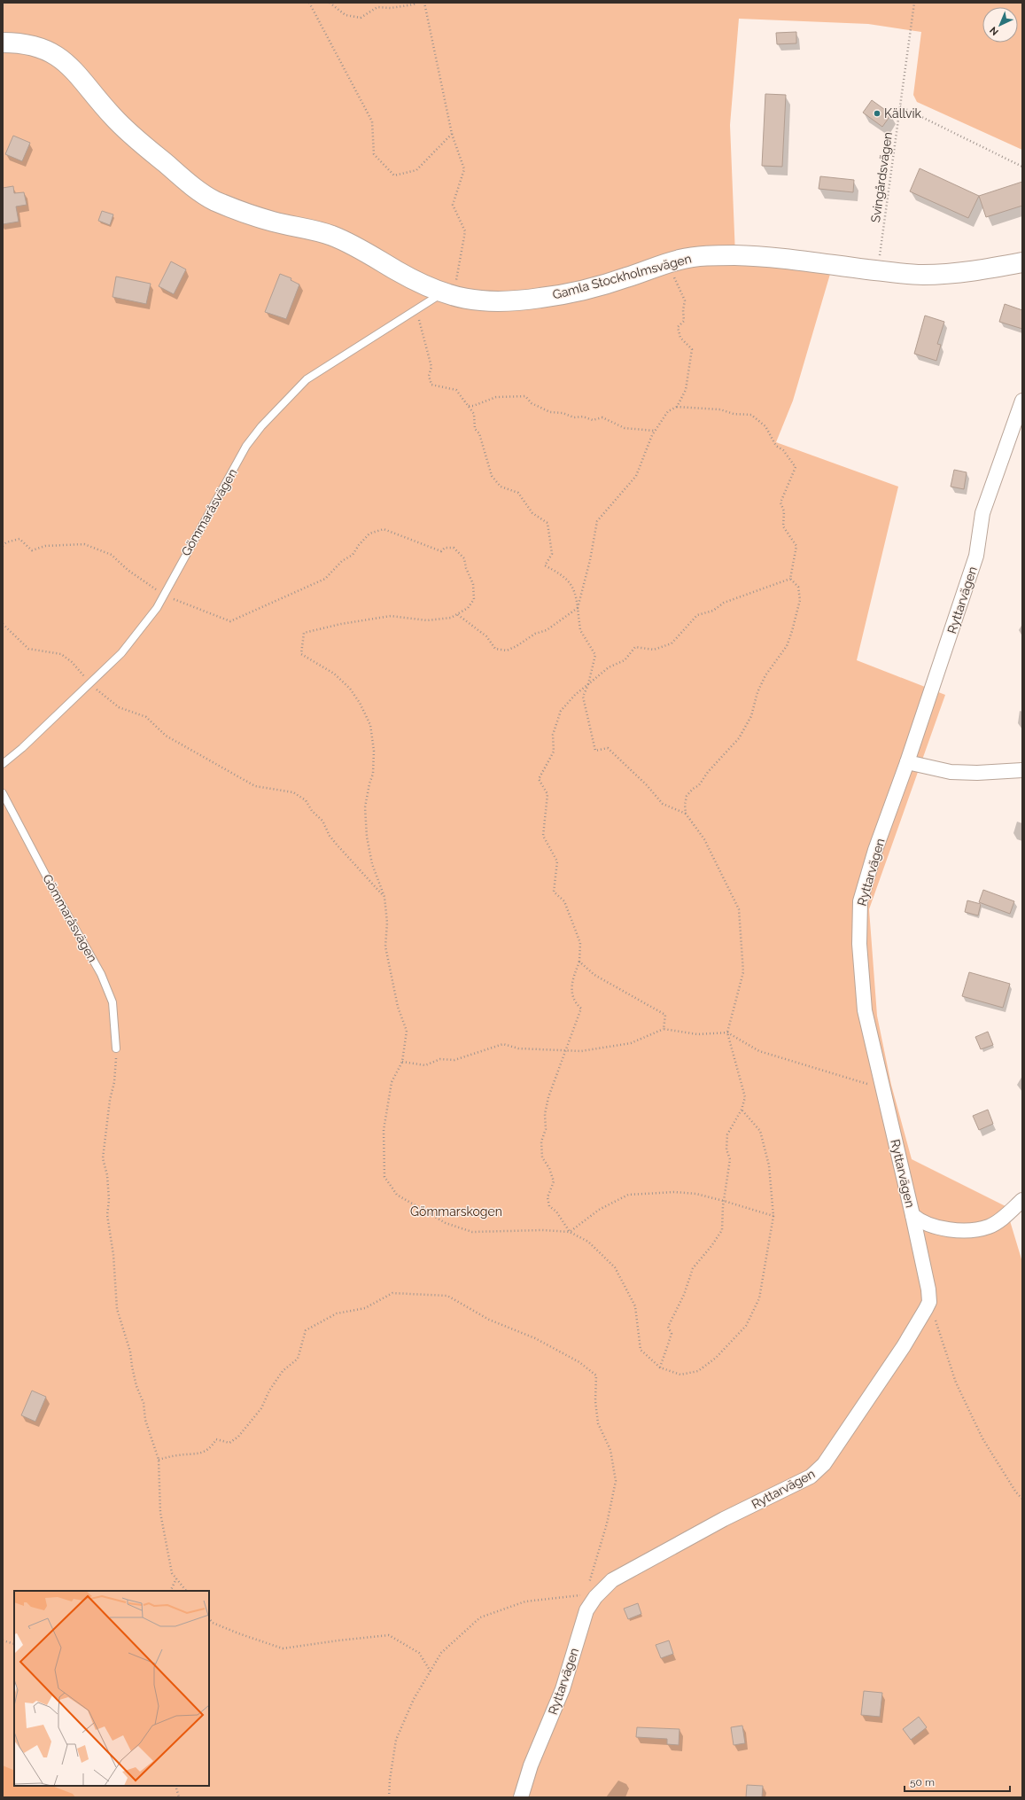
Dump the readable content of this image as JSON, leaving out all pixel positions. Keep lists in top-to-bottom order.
{
  "streets": {
    "street": ["Gamla Stockholmsvägen", "Ryttarvägen"],
    "lane": ["Gömmaråsvägen"],
    "path": ["Svingårdsvägen"]
  },
  "crossings": [
    ["Svingårdsvägen", "Gamla Stockholmsvägen"],
    ["Gamla Stockholmsvägen", "Gömmaråsvägen"]
  ],
  "parks": ["Gömmarskogen"],
  "places": ["Källvik"],
  "scale_bar": "50 m",
  "north": "bottom left"
}
